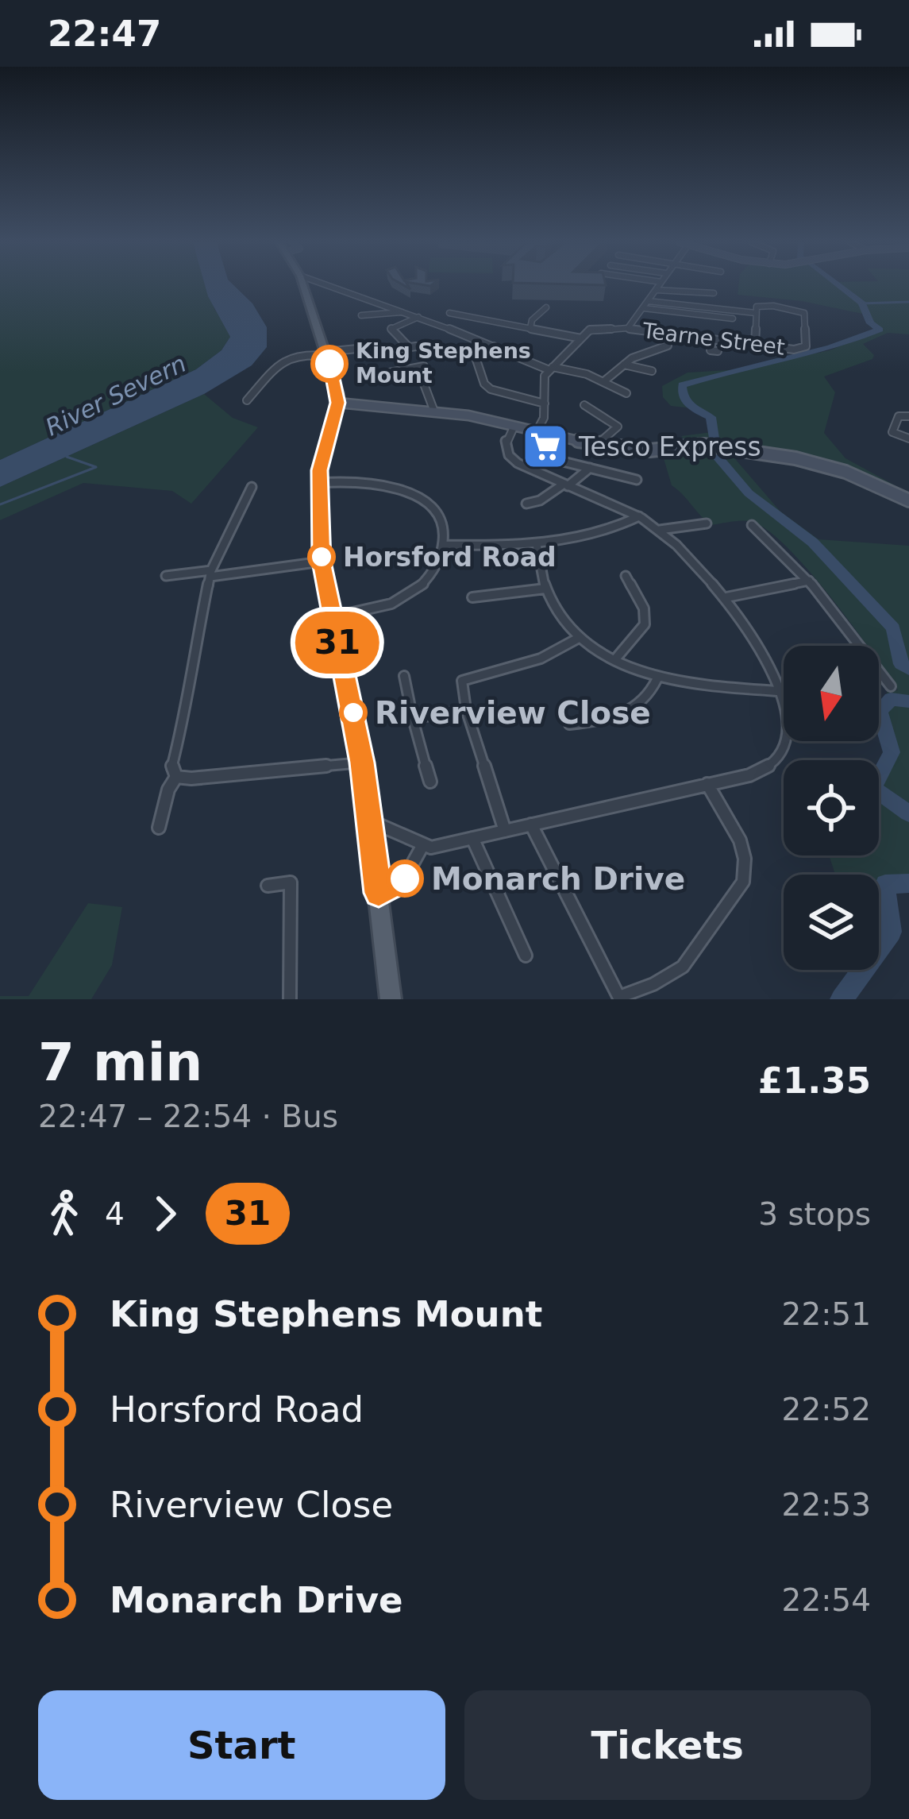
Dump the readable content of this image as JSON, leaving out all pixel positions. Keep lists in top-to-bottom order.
{
  "streets": {
    "street": ["Tearne Street"]
  },
  "water": ["River Severn"],
  "places": {
    "other": [
      "King Stephens Mount",
      "Horsford Road",
      "Riverview Close",
      "Monarch Drive"
    ],
    "supermarket": ["Tesco Express"]
  },
  "lines": ["bus line 31"],
  "north": "bottom",
  "page": {
    "status": "22:47",
    "on_map": "31",
    "heading": ["7 min", "22:47 – 22:54 · Bus", "£1.35"],
    "legs": ["4", "31", "3 stops"],
    "list": [
      {
        "name": "King Stephens Mount",
        "value": "22:51"
      },
      {
        "name": "Horsford Road",
        "value": "22:52"
      },
      {
        "name": "Riverview Close",
        "value": "22:53"
      },
      {
        "name": "Monarch Drive",
        "value": "22:54"
      }
    ],
    "buttons": ["Start", "Tickets"]
  }
}
